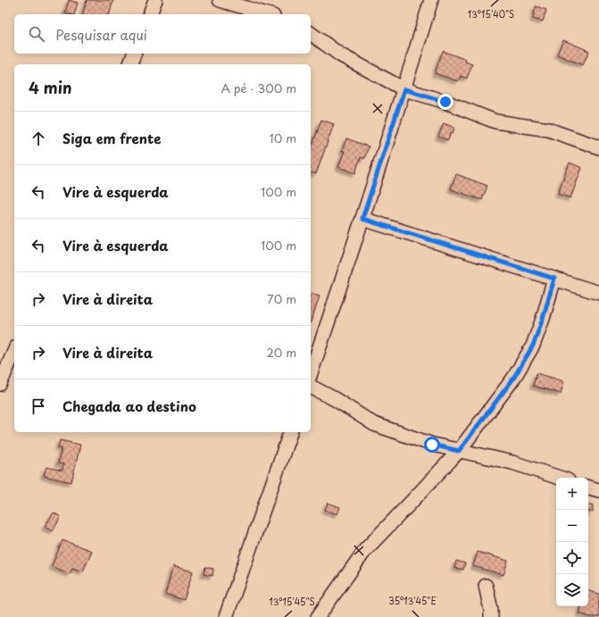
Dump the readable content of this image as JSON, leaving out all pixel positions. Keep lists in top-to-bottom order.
{
  "page": {
    "search": "Pesquisar aqui",
    "heading": ["4 min", "A pé · 300 m"],
    "list": [
      ["Siga em frente", "10 m"],
      ["Vire à esquerda", "100 m"],
      ["Vire à esquerda", "100 m"],
      ["Vire à direita", "70 m"],
      ["Vire à direita", "20 m"],
      "Chegada ao destino"
    ],
    "map_buttons": ["+", "−"]
  },
  "coordinates": ["13°15'40\"S", "35°13'45\"E", "13°15'45\"S"]
}
